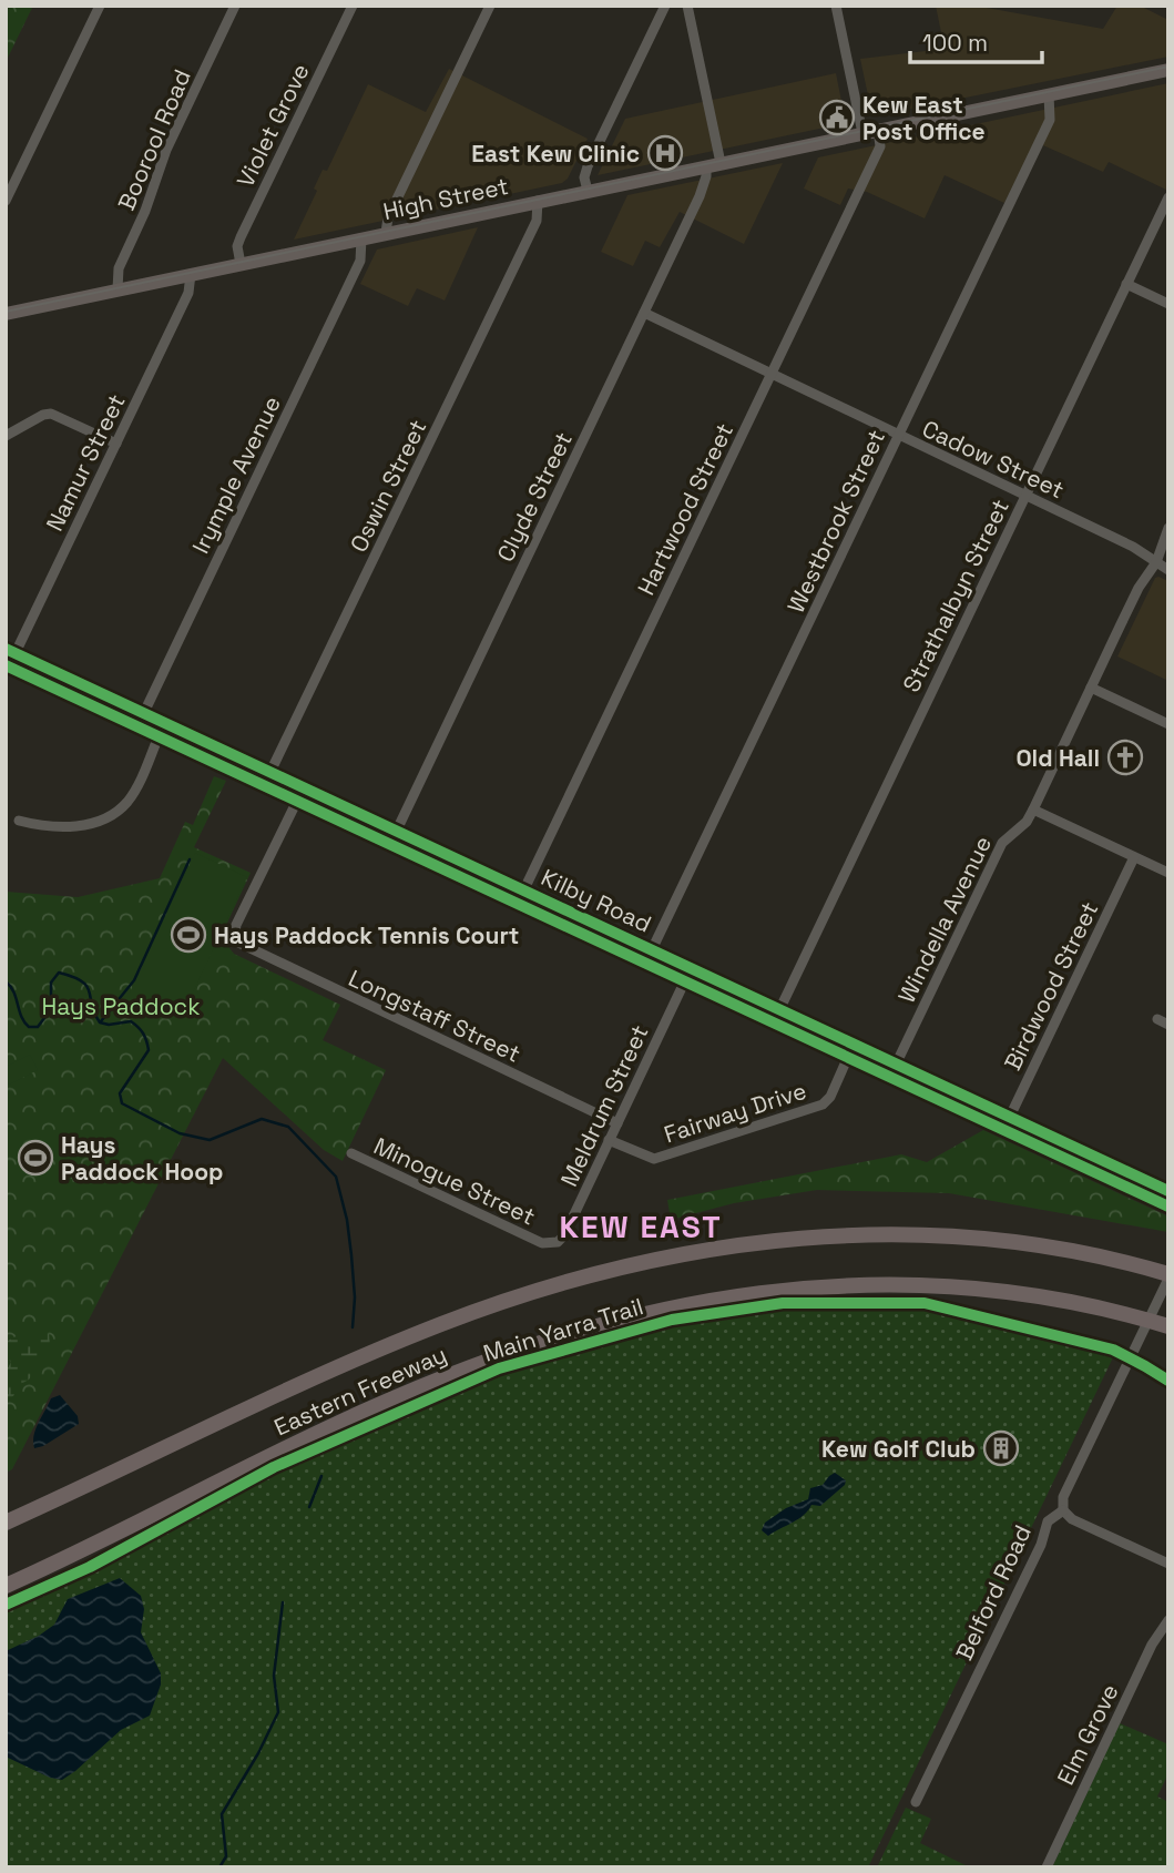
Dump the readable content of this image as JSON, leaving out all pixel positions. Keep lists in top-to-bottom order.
{
  "streets": {
    "highway": ["Eastern Freeway"],
    "main road": ["High Street"],
    "street": [
      "Violet Grove",
      "Boorool Road",
      "Cadow Street",
      "Namur Street",
      "Irymple Avenue",
      "Oswin Street",
      "Clyde Street",
      "Hartwood Street",
      "Westbrook Street",
      "Strathalbyn Street",
      "Kilby Road",
      "Windella Avenue",
      "Birdwood Street",
      "Longstaff Street",
      "Meldrum Street",
      "Fairway Drive",
      "Minogue Street",
      "Belford Road",
      "Elm Grove"
    ],
    "cycle path": ["Main Yarra Trail"]
  },
  "crossings": [
    ["Violet Grove", "High Street"],
    ["Boorool Road", "High Street"],
    ["High Street", "Namur Street"],
    ["High Street", "Irymple Avenue"],
    ["High Street", "Oswin Street"],
    ["High Street", "Clyde Street"],
    ["High Street", "Hartwood Street"],
    ["High Street", "Westbrook Street"],
    ["Cadow Street", "Clyde Street"],
    ["Cadow Street", "Hartwood Street"],
    ["Cadow Street", "Westbrook Street"],
    ["Cadow Street", "Strathalbyn Street"],
    ["Cadow Street", "Windella Avenue"],
    ["Namur Street", "Kilby Road"],
    ["Irymple Avenue", "Kilby Road"],
    ["Oswin Street", "Kilby Road"],
    ["Clyde Street", "Kilby Road"],
    ["Hartwood Street", "Kilby Road"],
    ["Westbrook Street", "Kilby Road"],
    ["Strathalbyn Street", "Kilby Road"],
    ["Kilby Road", "Windella Avenue"],
    ["Kilby Road", "Birdwood Street"],
    ["Kilby Road", "Longstaff Street"],
    ["Kilby Road", "Meldrum Street"],
    ["Kilby Road", "Fairway Drive"],
    ["Longstaff Street", "Meldrum Street"],
    ["Meldrum Street", "Fairway Drive"],
    ["Meldrum Street", "Minogue Street"],
    ["Eastern Freeway", "Belford Road"]
  ],
  "districts": ["KEW EAST"],
  "parks": ["Hays Paddock"],
  "places": {
    "public building": ["Kew East Post Office"],
    "hospital": ["East Kew Clinic"],
    "church": ["Old Hall"],
    "sports": ["Hays Paddock Tennis Court", "Hays Paddock Hoop"],
    "building": ["Kew Golf Club"]
  },
  "scale_bar": "100 m"
}
